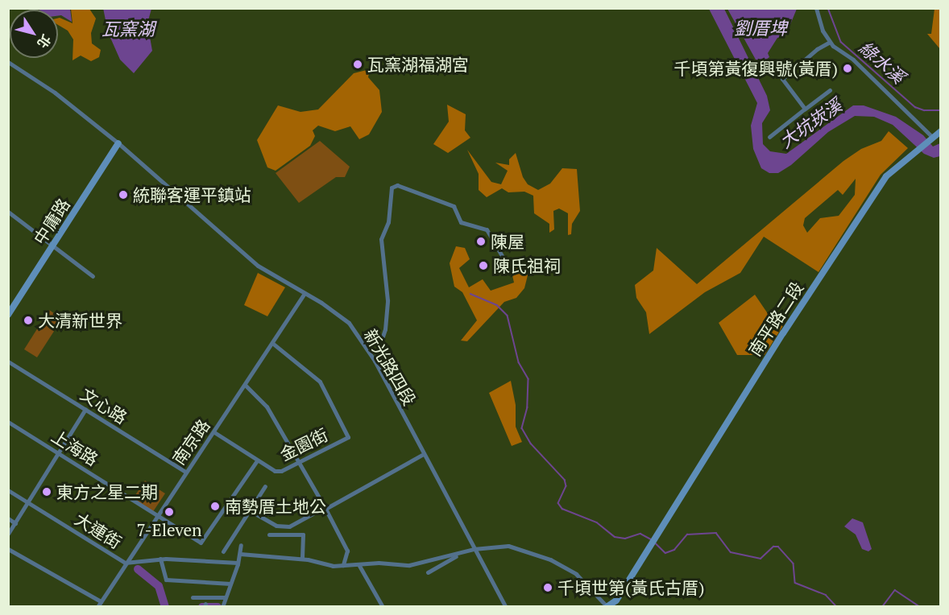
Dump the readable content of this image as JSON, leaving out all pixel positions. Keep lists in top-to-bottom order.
{
  "streets": {
    "street": [
      "中庸路",
      "南平路二段",
      "新光路四段",
      "文心路",
      "南京路",
      "金園街",
      "上海路",
      "大連街"
    ]
  },
  "crossings": [
    ["中庸路", "新光路四段"],
    ["新光路四段", "南京路"],
    ["文心路", "南京路"],
    ["南京路", "金園街"],
    ["南京路", "上海路"],
    ["南京路", "大連街"]
  ],
  "water": [
    "劉厝埤",
    "瓦窯湖",
    "綠水溪",
    "大坑崁溪"
  ],
  "places": [
    "瓦窯湖福湖宮",
    "千頃第黃復興號(黃厝)",
    "統聯客運平鎮站",
    "陳屋",
    "陳氏祖祠",
    "大清新世界",
    "東方之星二期",
    "南勢厝土地公",
    "7-Eleven",
    "千頃世第(黃氏古厝)"
  ],
  "north": "bottom right"
}
